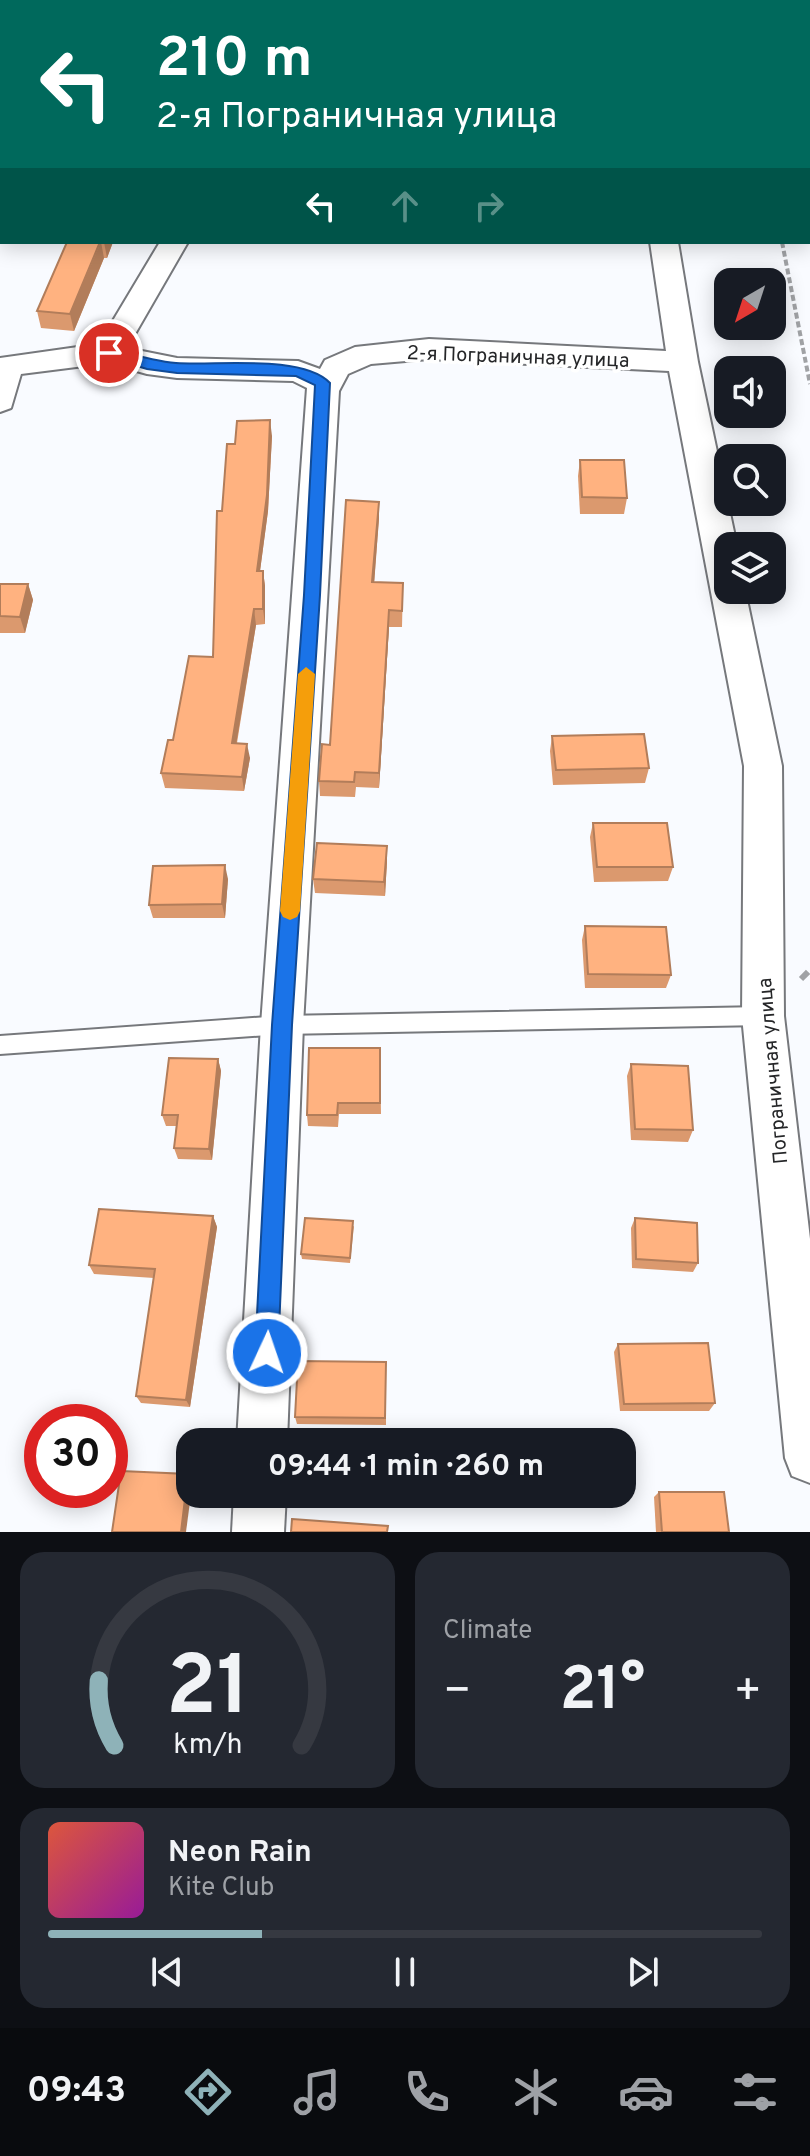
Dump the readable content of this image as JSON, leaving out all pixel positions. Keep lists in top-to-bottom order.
{
  "streets": {
    "street": ["2-я Пограничная улица", "Пограничная улица"]
  },
  "crossings": [
    ["2-я Пограничная улица", "Пограничная улица"]
  ],
  "north": "bottom left",
  "page": {
    "turn": ["210 m", "2-я Пограничная улица"],
    "limit": "30",
    "trip": "09:44 · 1 min · 260 m",
    "tile": "Climate",
    "heat": ["−", "21°", "+"],
    "song": ["Neon Rain", "Kite Club"],
    "tabs": "09:43",
    "gauge": ["21", "km/h"]
  }
}
